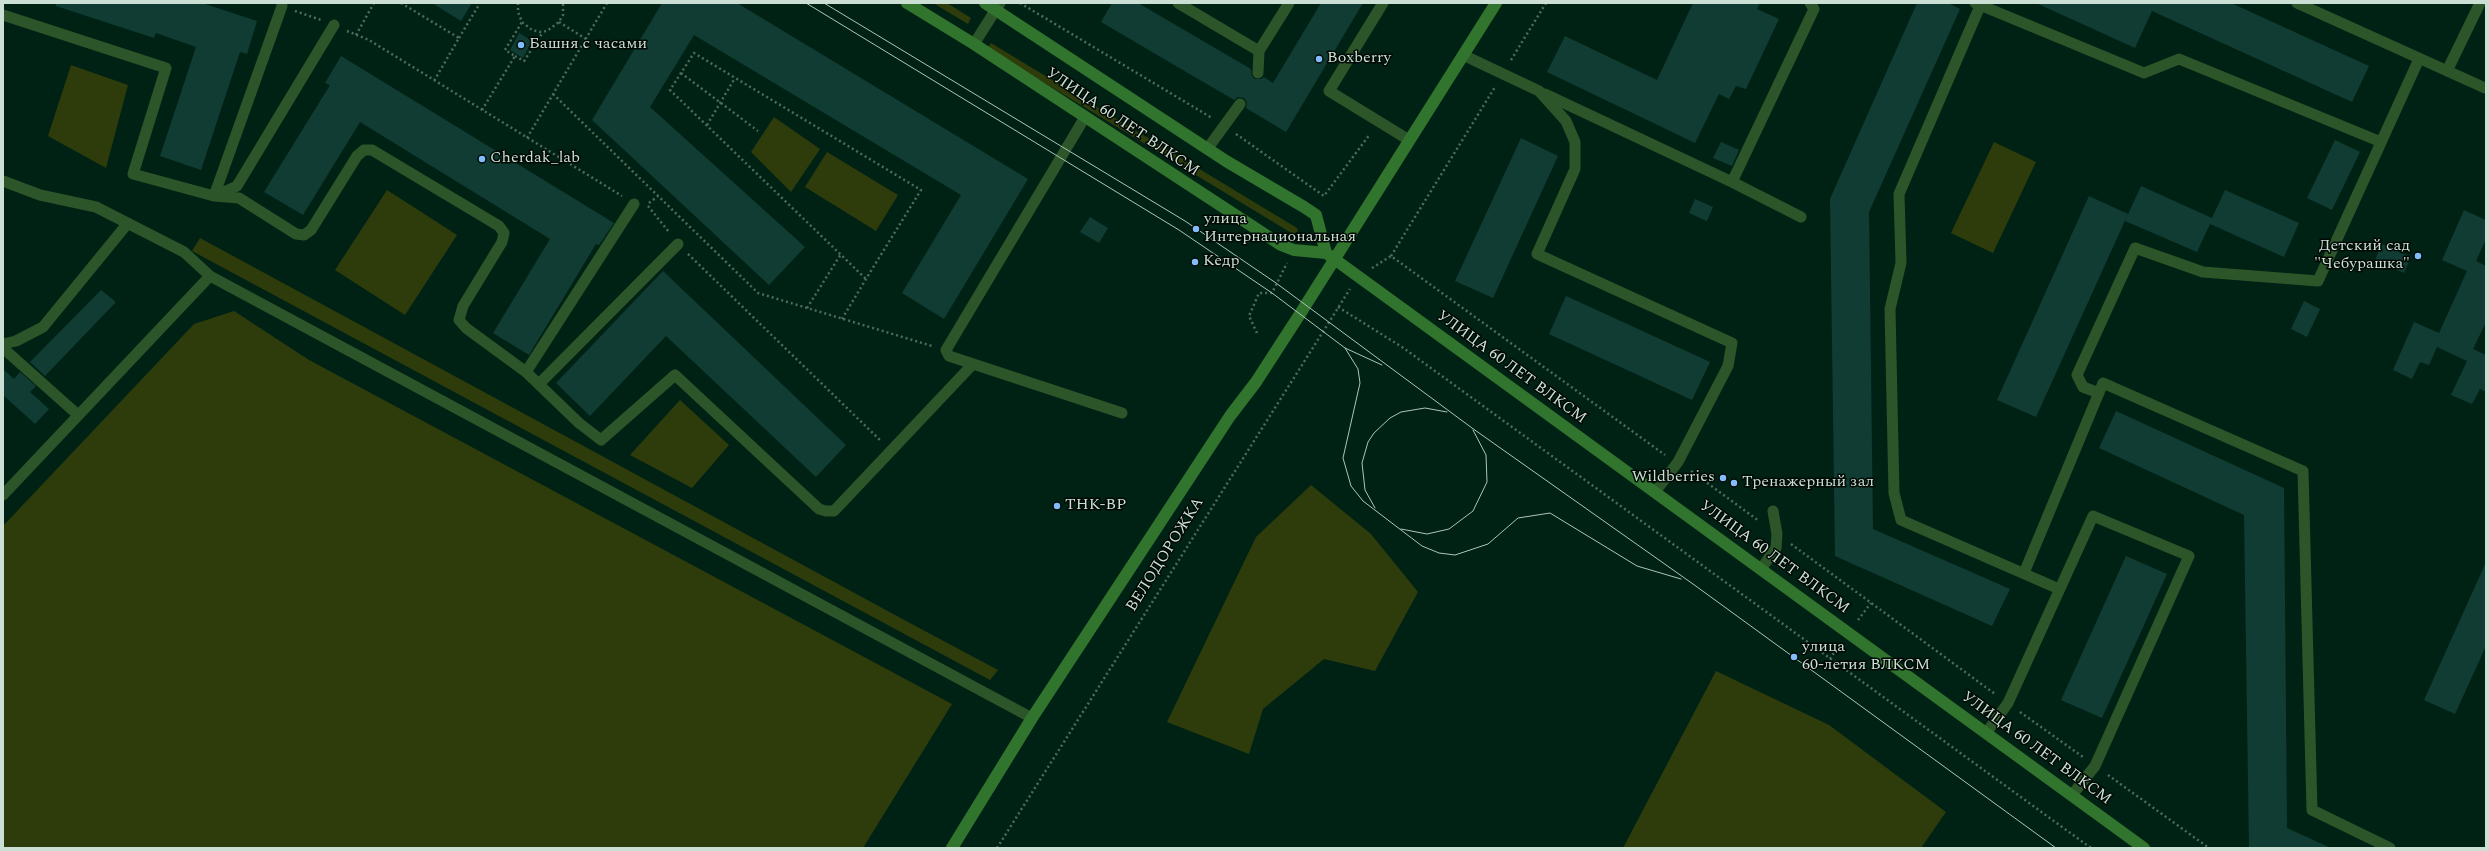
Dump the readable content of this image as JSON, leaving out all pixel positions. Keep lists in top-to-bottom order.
{
  "streets": {
    "street": ["УЛИЦА 60 ЛЕТ ВЛКСМ"],
    "path": ["ВЕЛОДОРОЖКА"]
  },
  "crossings": [
    ["УЛИЦА 60 ЛЕТ ВЛКСМ", "ВЕЛОДОРОЖКА"]
  ],
  "places": [
    "Башня с часами",
    "Boxberry",
    "Cherdak_lab",
    "улица Интернациональная",
    "Детский сад \"Чебурашка\"",
    "Кедр",
    "Wildberries",
    "Тренажерный зал",
    "ТНК-ВР",
    "улица 60-летия ВЛКСМ"
  ]
}
